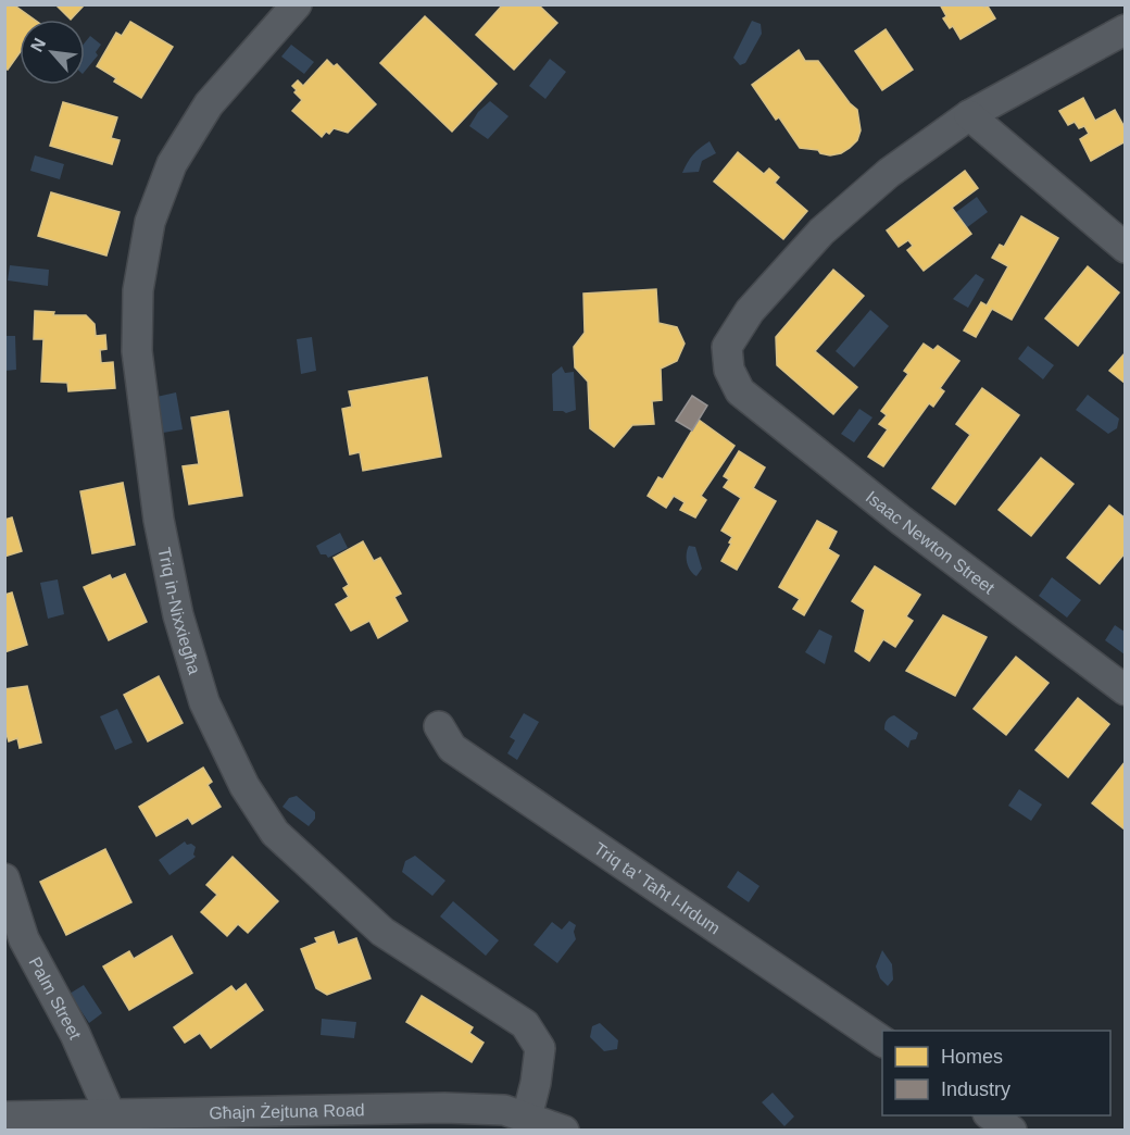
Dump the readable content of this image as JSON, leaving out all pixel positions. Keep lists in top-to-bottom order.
{
  "streets": {
    "street": [
      "Isaac Newton Street",
      "Triq in-Nixxiegħa",
      "Triq ta' Taħt l-Irdum",
      "Palm Street",
      "Għajn Żejtuna Road"
    ]
  },
  "crossings": [
    ["Triq in-Nixxiegħa", "Għajn Żejtuna Road"],
    ["Palm Street", "Għajn Żejtuna Road"]
  ],
  "legend": ["Homes", "Industry"],
  "north": "top left"
}
